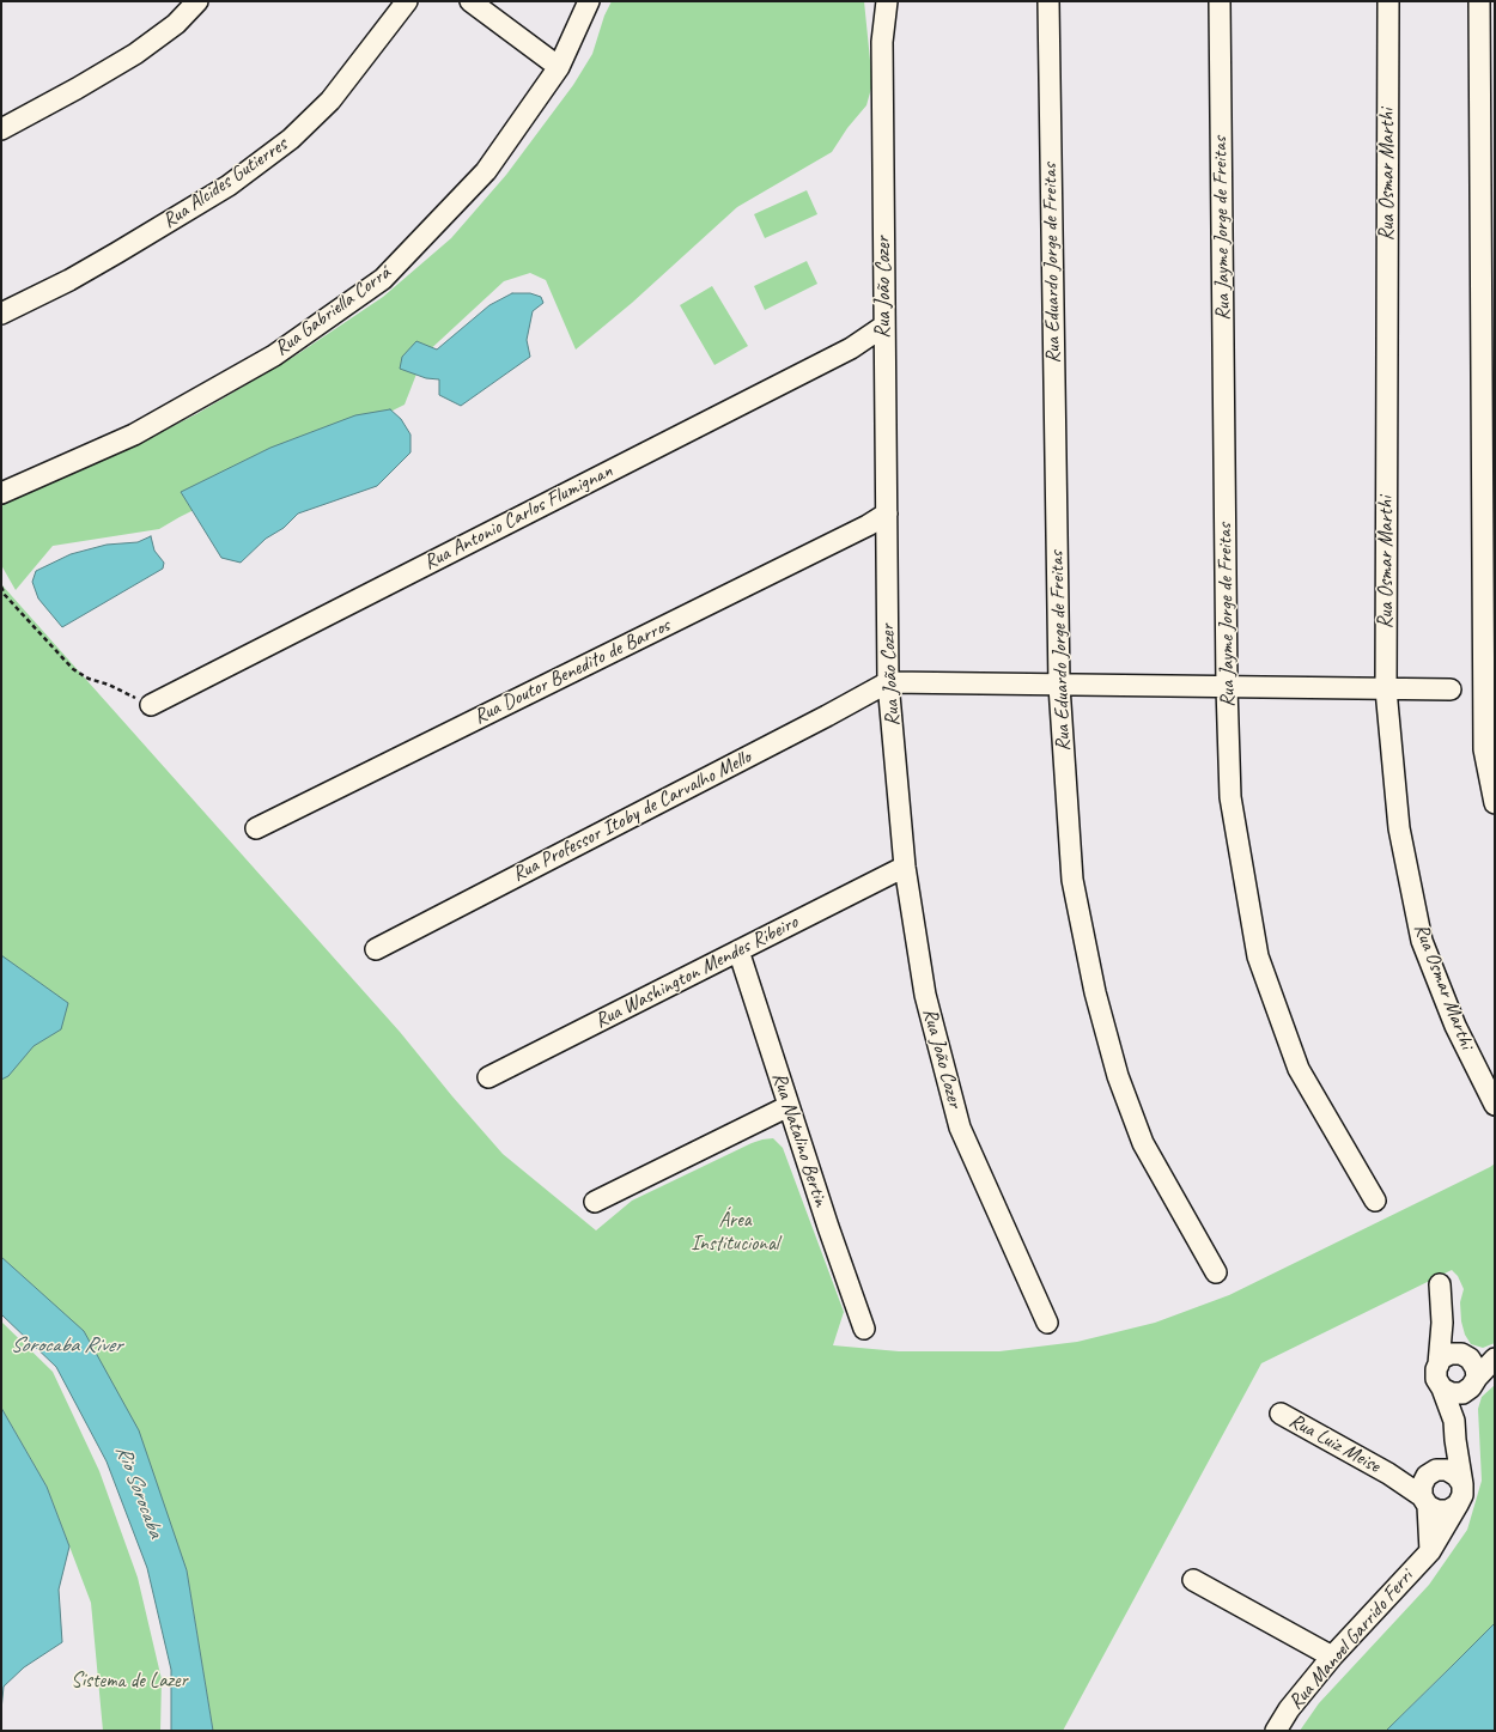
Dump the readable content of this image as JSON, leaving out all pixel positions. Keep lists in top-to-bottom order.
{
  "streets": {
    "street": [
      "Rua Osmar Marthi",
      "Rua Alcides Gutierres",
      "Rua Jayme Jorge de Freitas",
      "Rua Eduardo Jorge de Freitas",
      "Rua João Cozer",
      "Rua Gabriella Corrá",
      "Rua Antonio Carlos Flumignan",
      "Rua Doutor Benedito de Barros",
      "Rua Professor Itoby de Carvalho Mello",
      "Rua Washington Mendes Ribeiro",
      "Rua Natalino Bertin",
      "Rua Luiz Meise",
      "Rua Manoel Garrido Ferri"
    ]
  },
  "crossings": [
    ["Rua João Cozer", "Rua Antonio Carlos Flumignan"],
    ["Rua João Cozer", "Rua Doutor Benedito de Barros"],
    ["Rua João Cozer", "Rua Professor Itoby de Carvalho Mello"],
    ["Rua João Cozer", "Rua Washington Mendes Ribeiro"],
    ["Rua Washington Mendes Ribeiro", "Rua Natalino Bertin"],
    ["Rua Luiz Meise", "Rua Manoel Garrido Ferri"]
  ],
  "water": ["Sorocaba River", "Rio Sorocaba"],
  "parks": ["Área Institucional", "Sistema de Lazer"]
}
